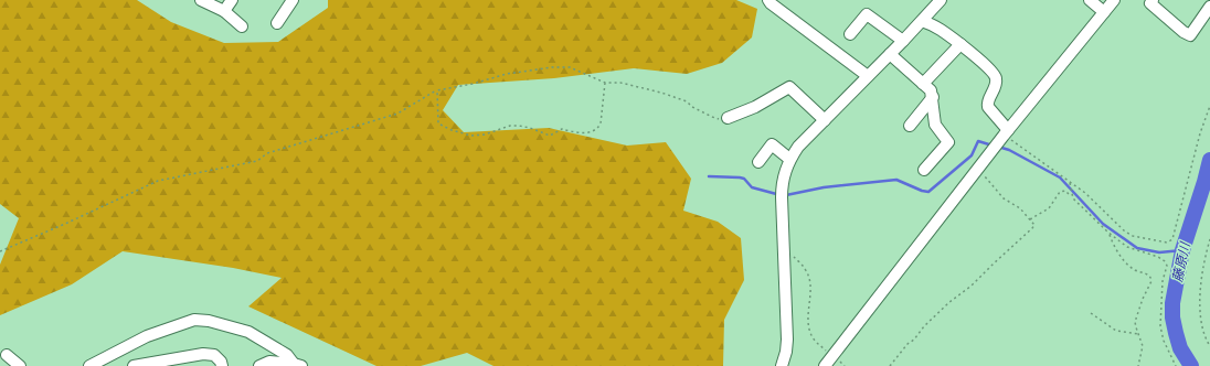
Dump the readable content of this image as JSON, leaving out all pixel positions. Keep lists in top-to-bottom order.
{
  "water": ["藤原川"]
}
